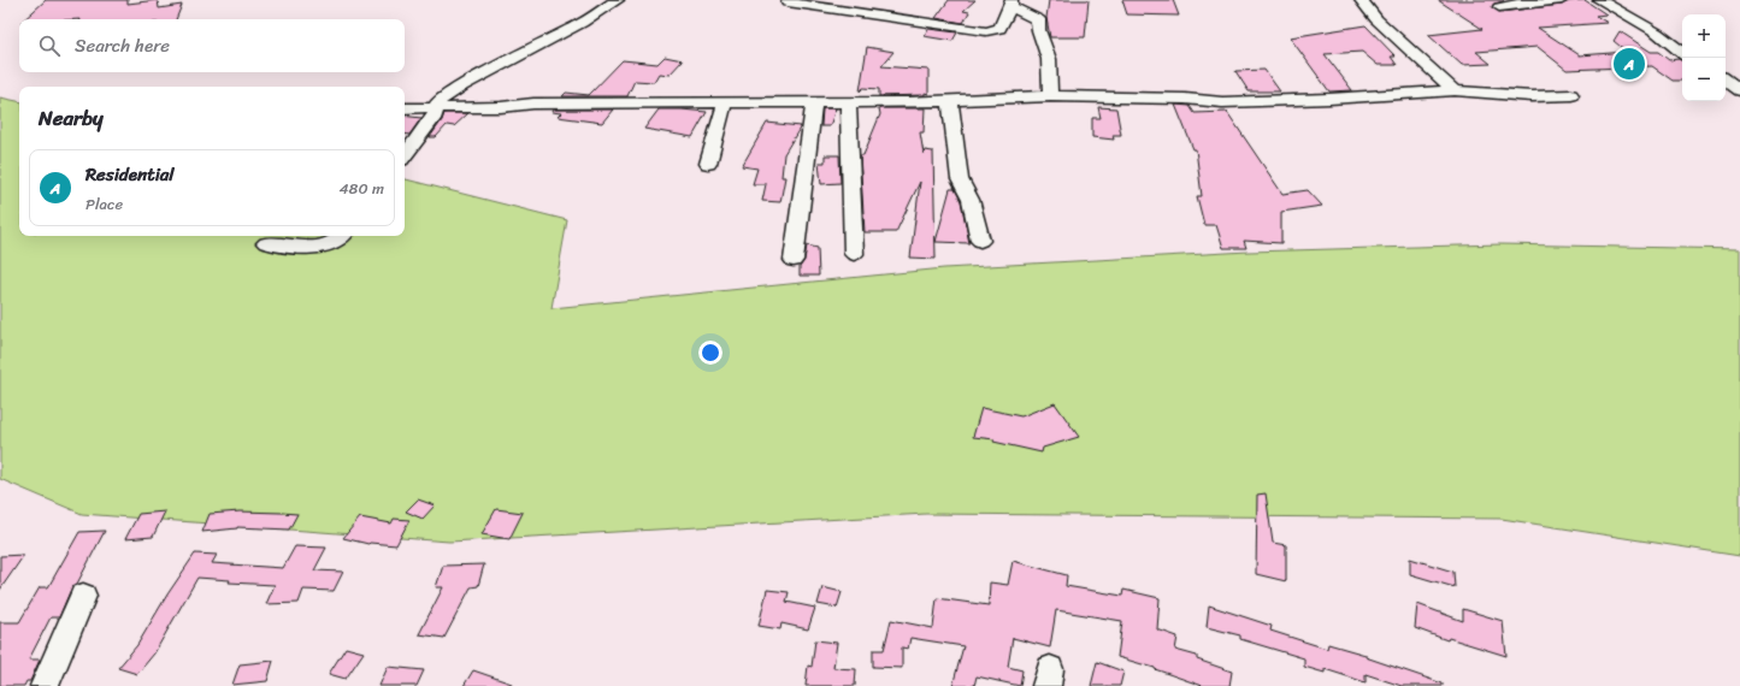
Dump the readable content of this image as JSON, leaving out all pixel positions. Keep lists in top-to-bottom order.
{
  "page": {
    "map_buttons": ["+", "−"],
    "search": "Search here",
    "pins": "A",
    "heading": "Nearby",
    "list": [
      {
        "mark": "A",
        "name": "Residential",
        "note": "Place",
        "value": "480 m"
      }
    ]
  }
}
